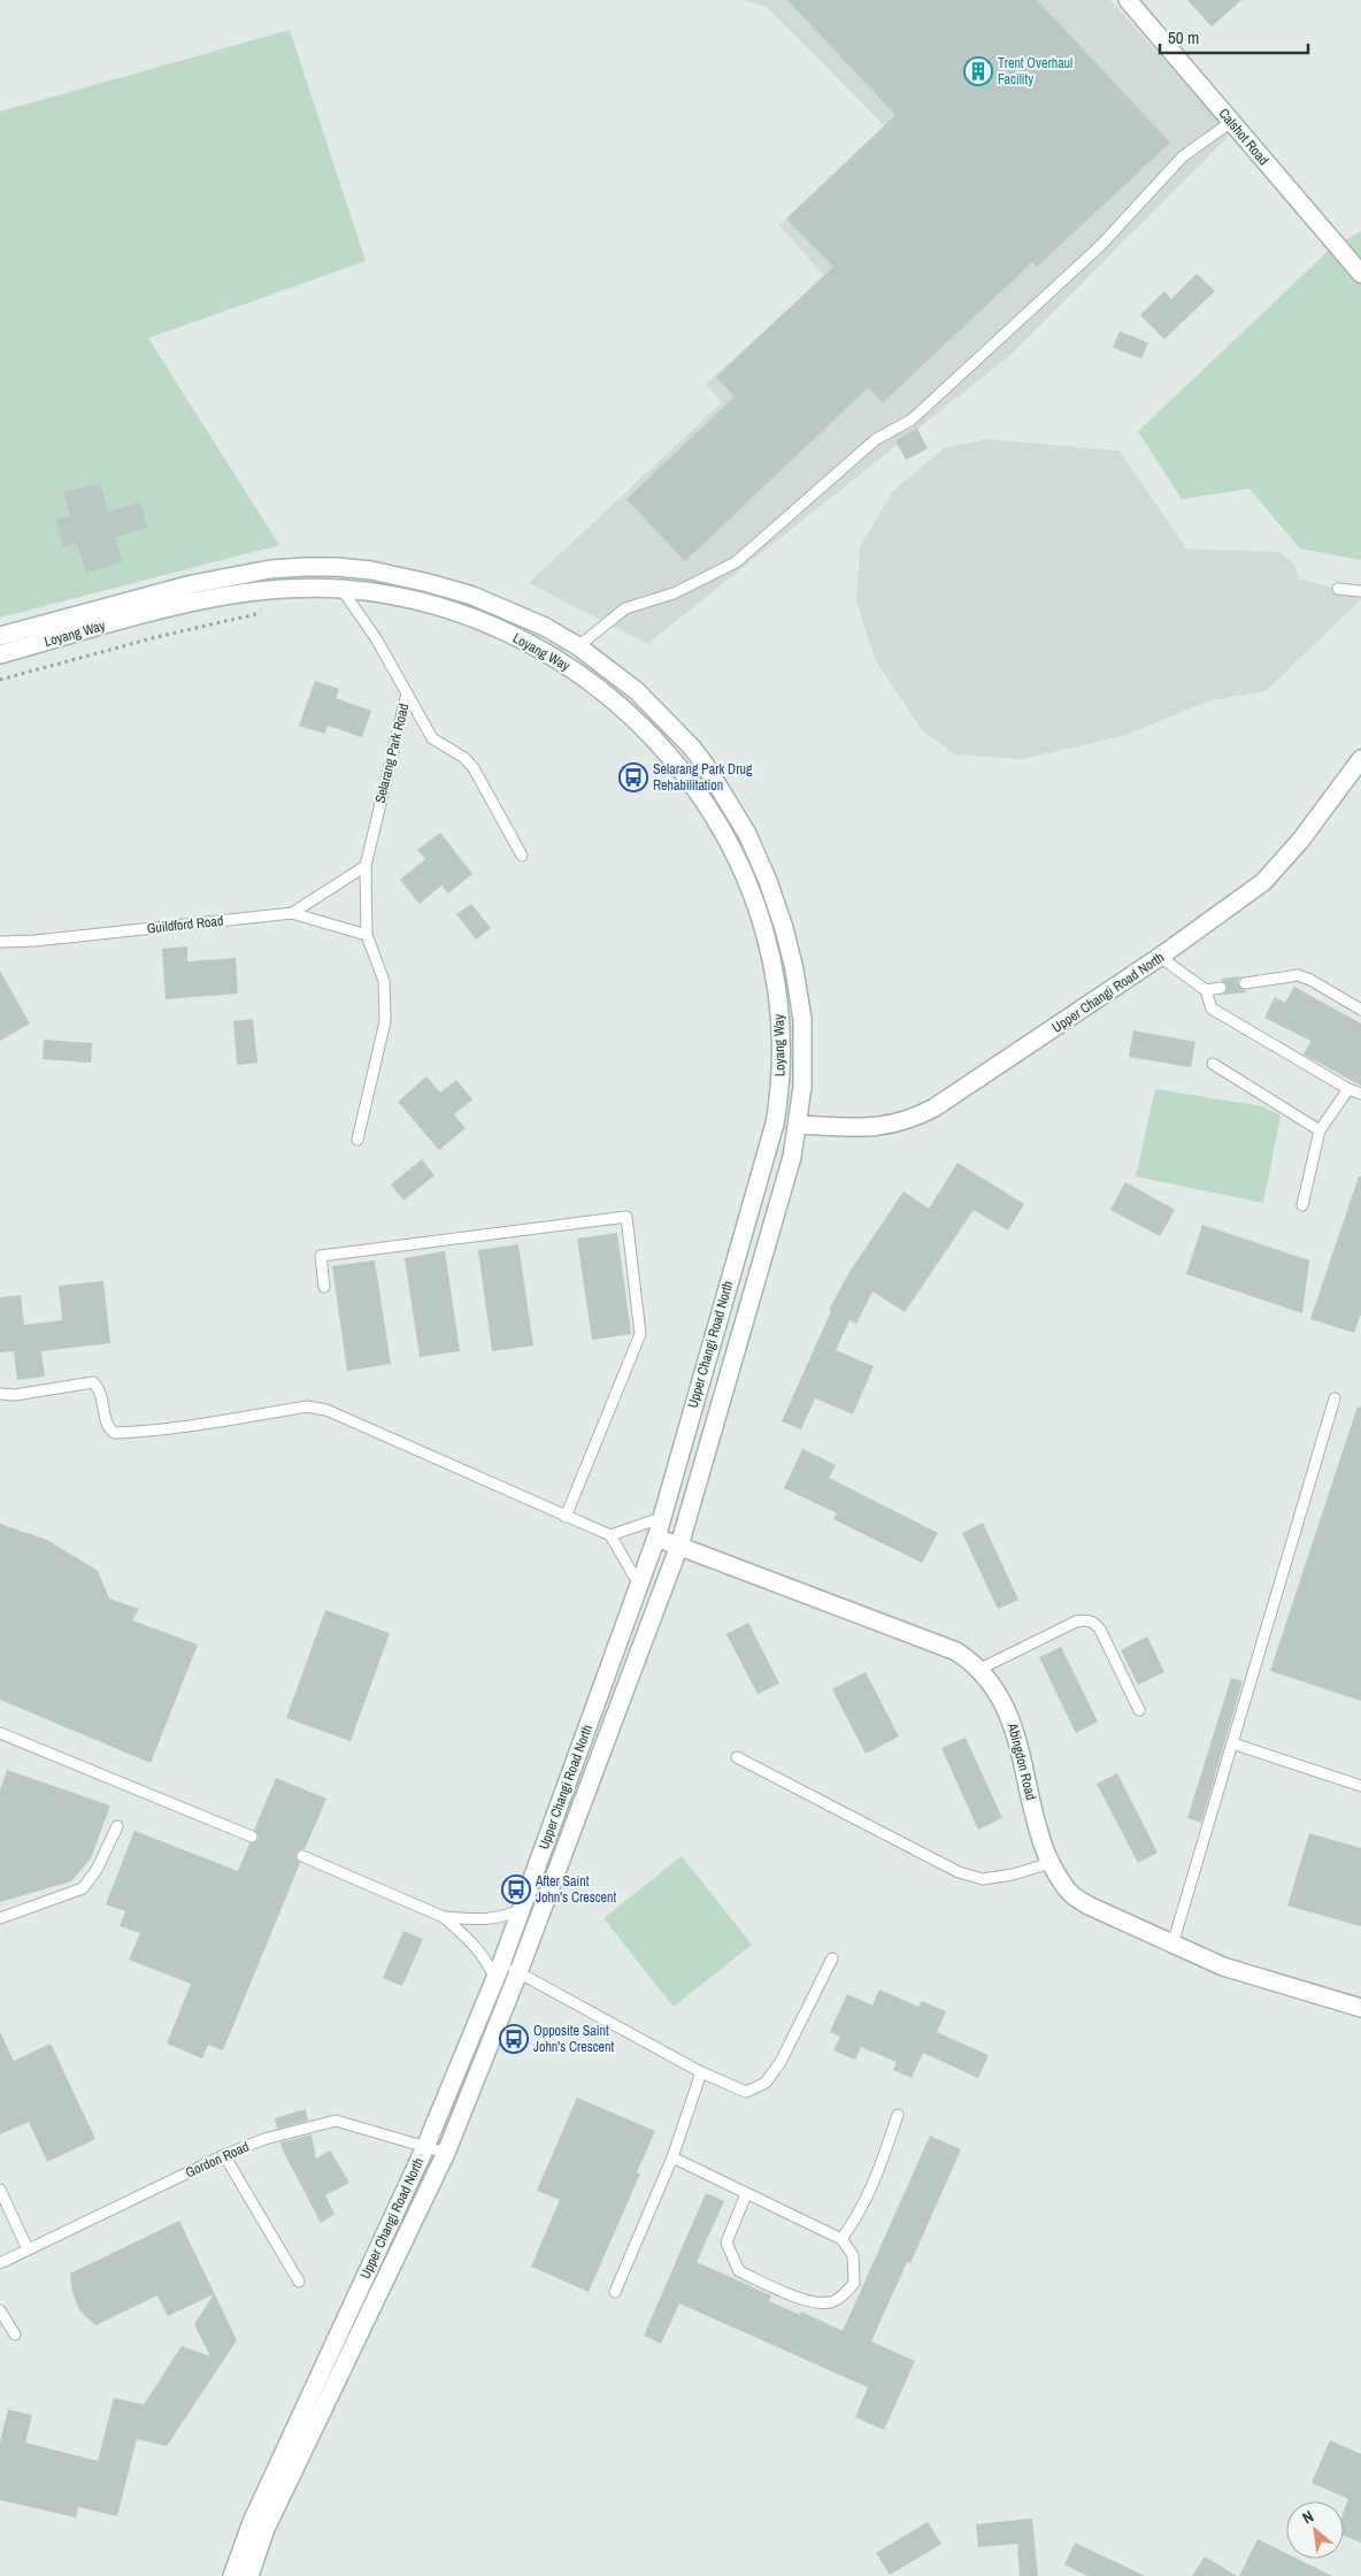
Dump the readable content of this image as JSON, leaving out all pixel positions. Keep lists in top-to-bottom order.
{
  "streets": {
    "street": [
      "Calshot Road",
      "Loyang Way",
      "Upper Changi Road North",
      "Abingdon Road"
    ],
    "lane": ["Selarang Park Road", "Guildford Road", "Gordon Road"]
  },
  "crossings": [
    ["Loyang Way", "Selarang Park Road"],
    ["Loyang Way", "Upper Changi Road North"],
    ["Selarang Park Road", "Guildford Road"],
    ["Upper Changi Road North", "Abingdon Road"],
    ["Upper Changi Road North", "Gordon Road"]
  ],
  "places": {
    "building": ["Trent Overhaul Facility"],
    "bus stop": ["Selarang Park Drug Rehabilitation", "After Saint John's Crescent", "Opposite Saint John's Crescent"]
  },
  "scale_bar": "50 m",
  "north": "top left"
}
